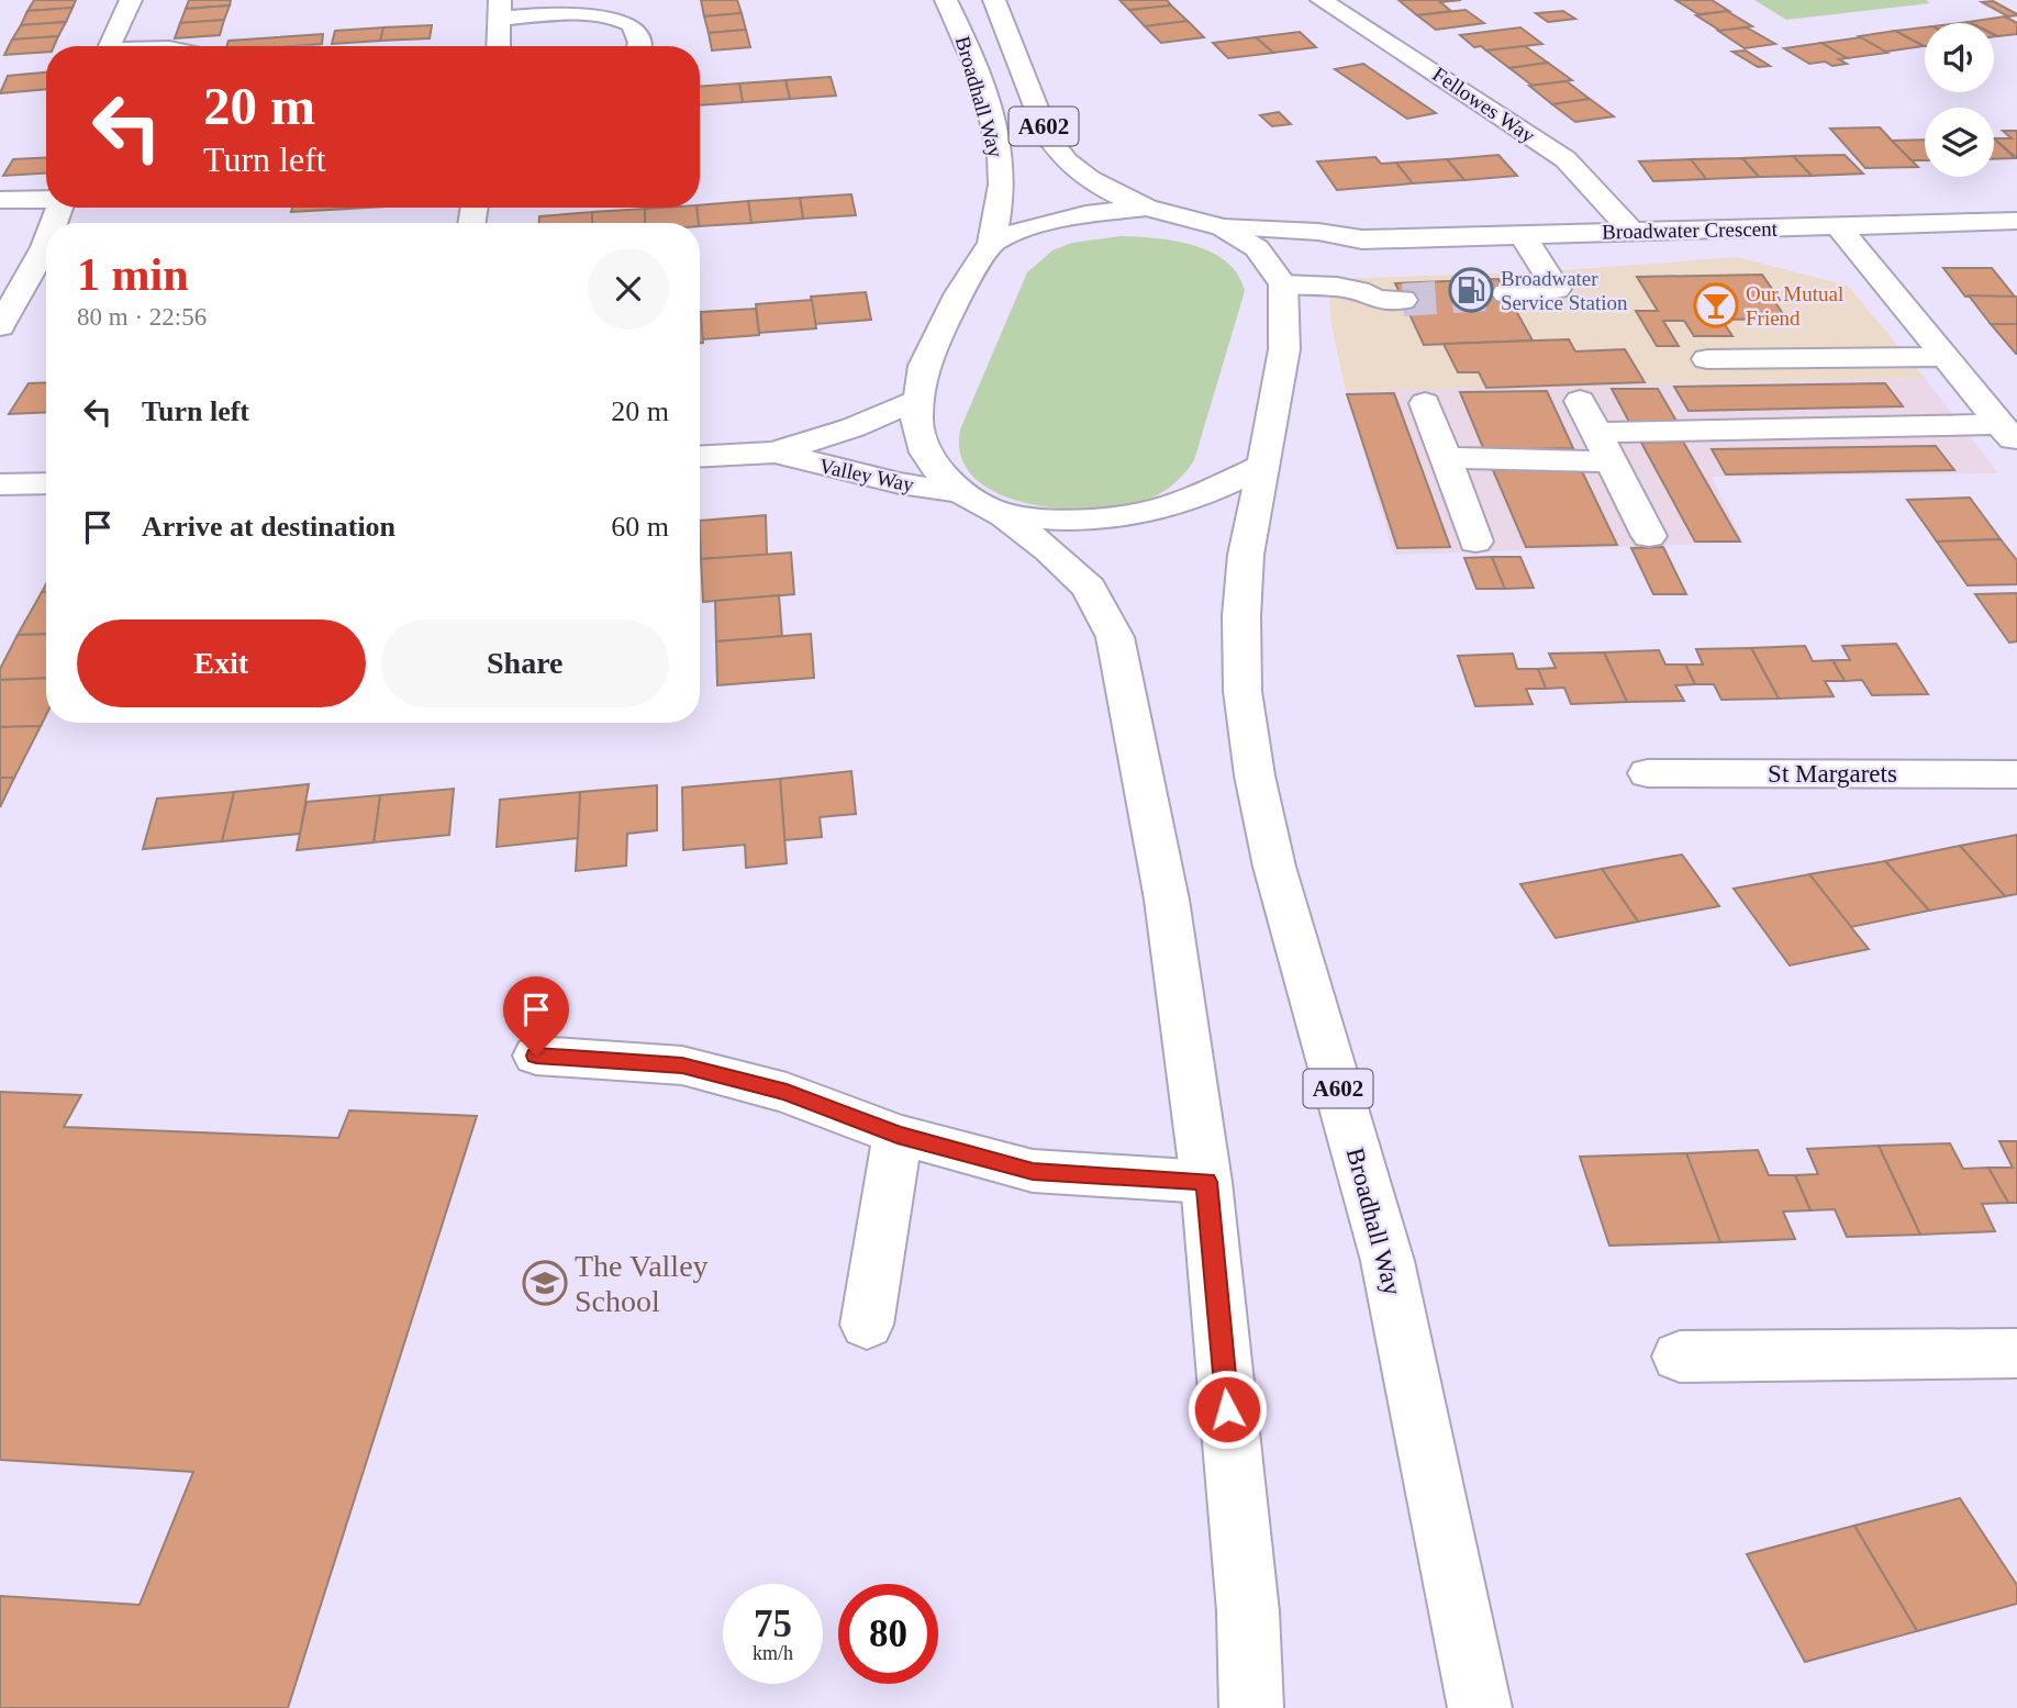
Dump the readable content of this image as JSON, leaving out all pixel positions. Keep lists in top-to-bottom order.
{
  "streets": {
    "main road": [
      "Broadhall Way",
      "Fellowes Way",
      "A602",
      "Broadwater Crescent",
      "Valley Way",
      "St Margarets"
    ]
  },
  "crossings": [
    ["Broadhall Way", "Broadwater Crescent"],
    ["Fellowes Way", "Broadwater Crescent"]
  ],
  "places": {
    "fuel station": ["Broadwater Service Station"],
    "bar": ["Our Mutual Friend"],
    "school or university": ["The Valley School"]
  },
  "page": {
    "turn": ["20 m", "Turn left"],
    "heading": ["1 min", "80 m · 22:56"],
    "list": [
      {
        "name": "Turn left",
        "value": "20 m"
      },
      {
        "name": "Arrive at destination",
        "value": "60 m"
      }
    ],
    "buttons": ["Exit", "Share"],
    "speed": "75 km/h",
    "limit": "80"
  }
}
